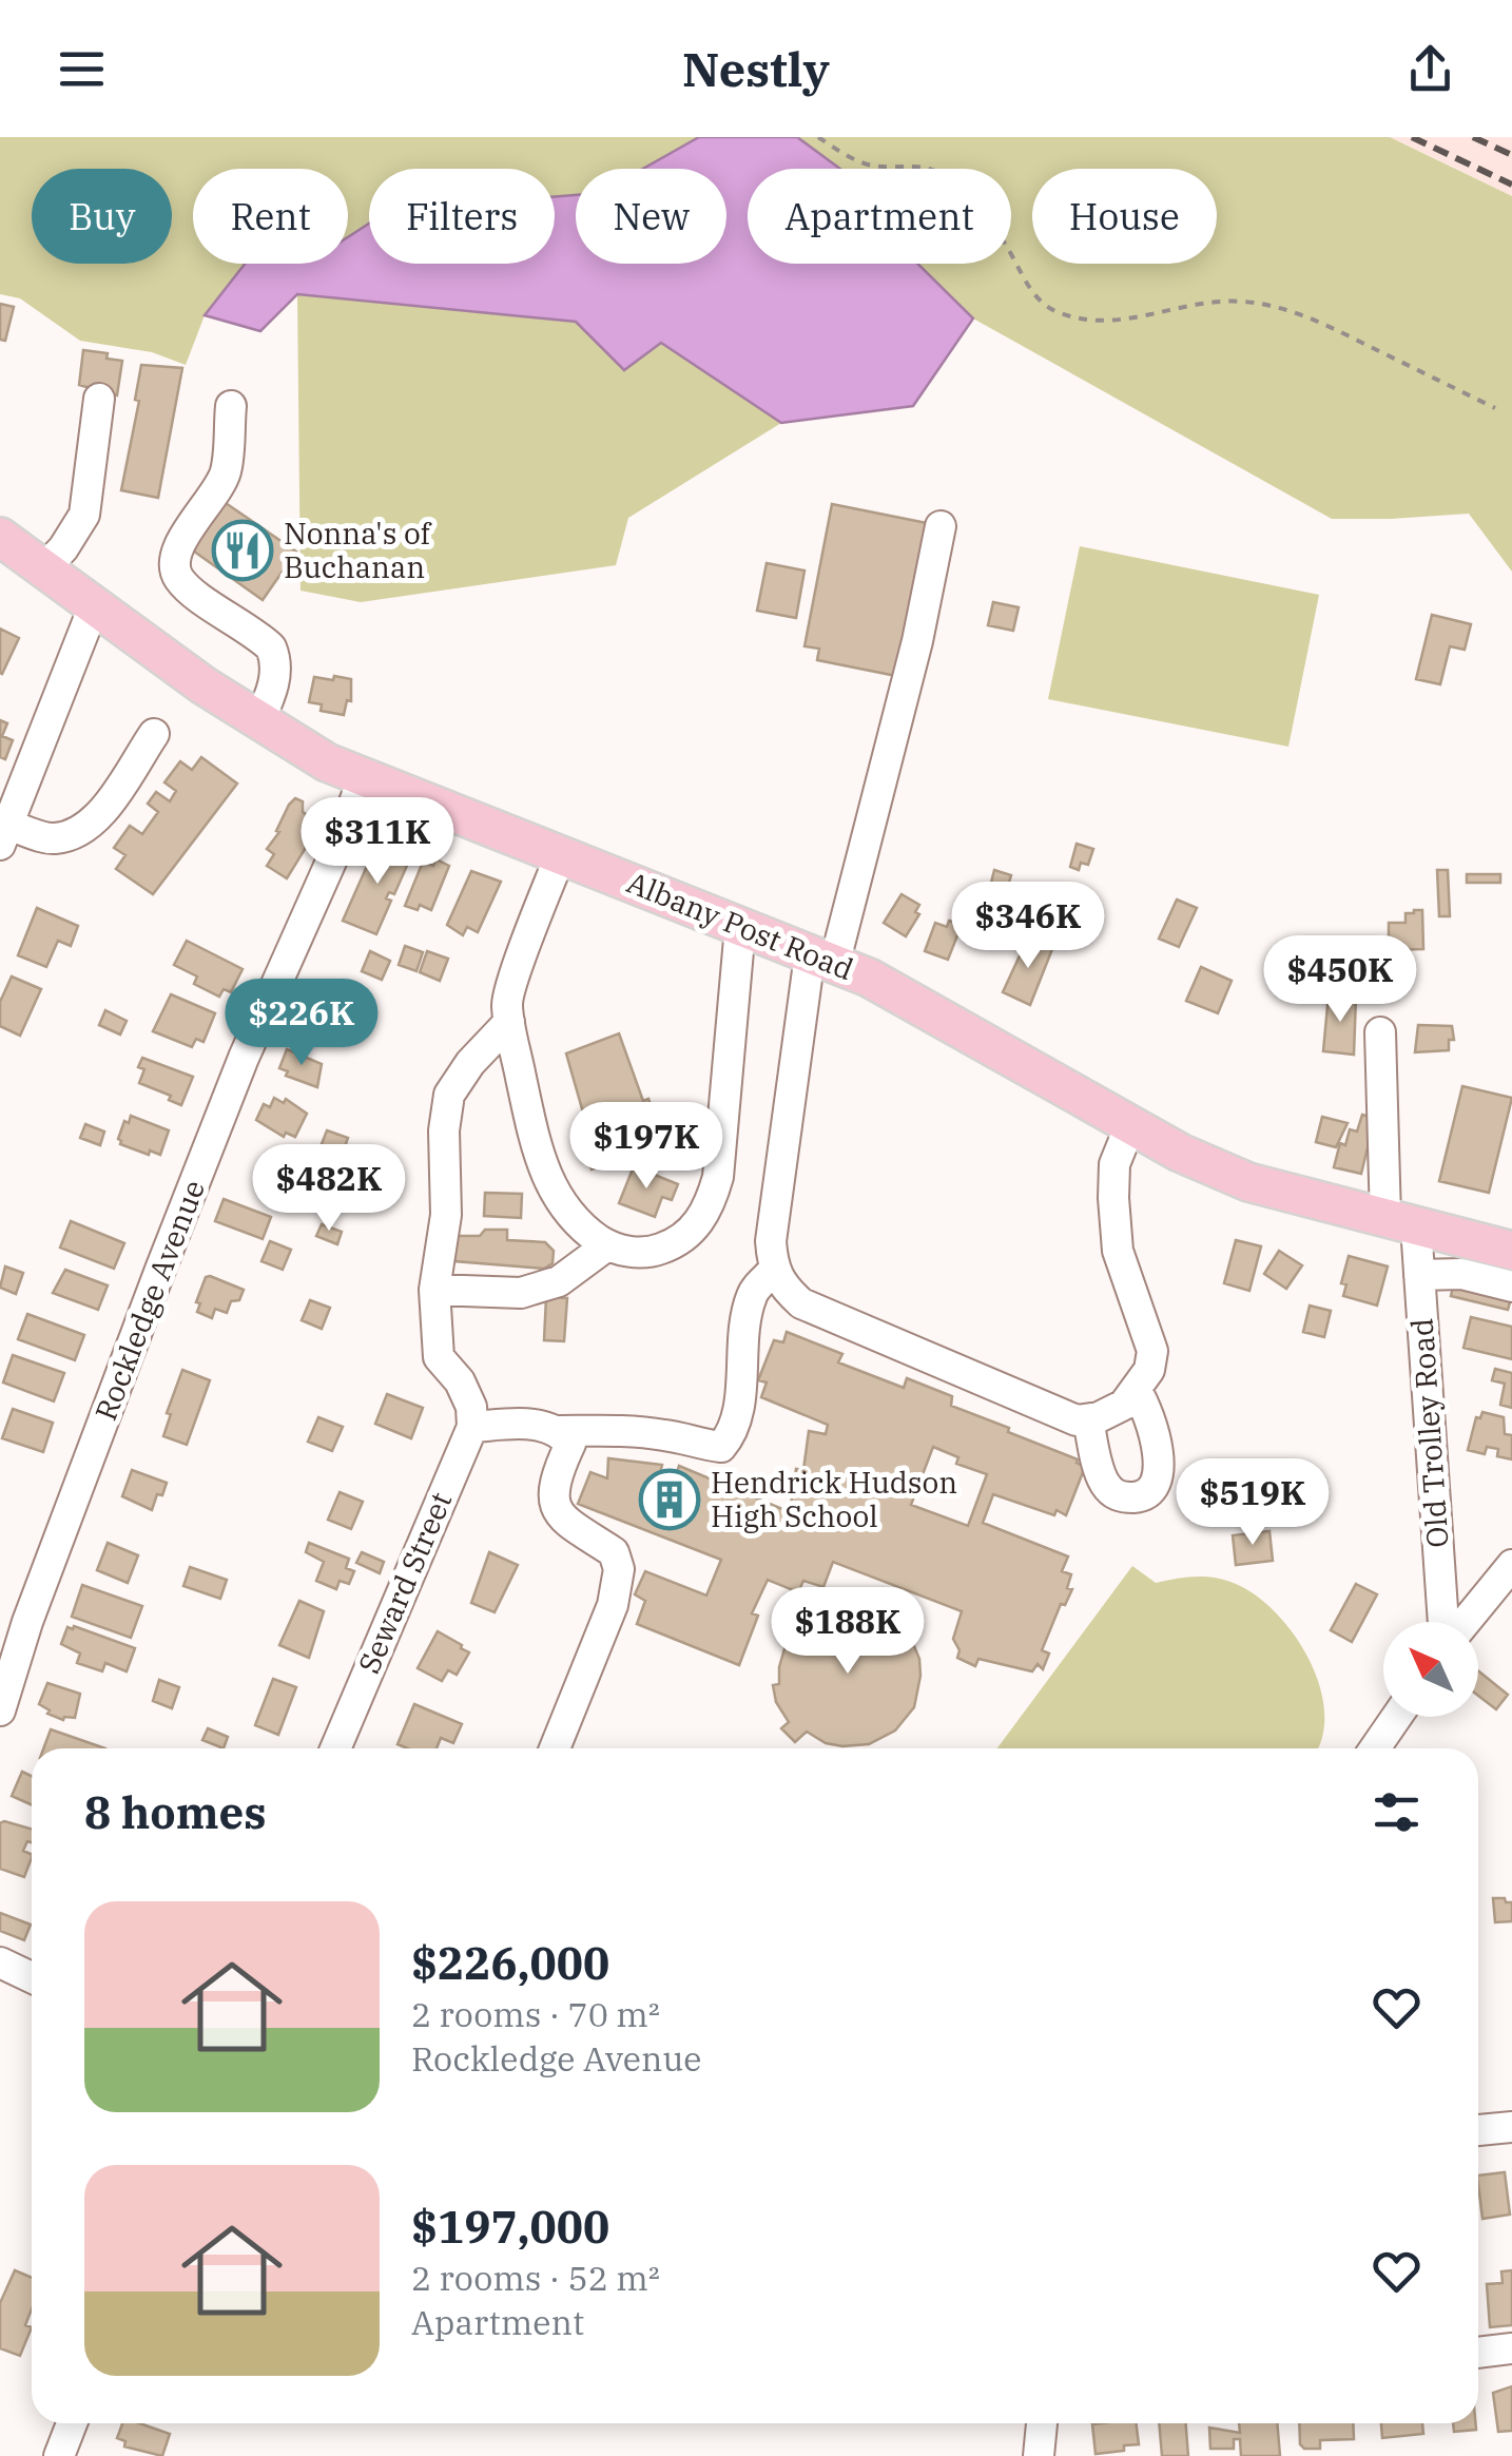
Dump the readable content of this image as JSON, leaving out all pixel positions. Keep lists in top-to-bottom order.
{
  "streets": {
    "main road": ["Albany Post Road"],
    "street": ["Rockledge Avenue", "Old Trolley Road", "Seward Street"]
  },
  "crossings": [
    ["Albany Post Road", "Rockledge Avenue"],
    ["Albany Post Road", "Old Trolley Road"]
  ],
  "places": {
    "restaurant": ["Nonna's of Buchanan"],
    "building": ["Hendrick Hudson High School"]
  },
  "north": "top left",
  "page": {
    "header": "Nestly",
    "chip": [
      "Buy",
      "Rent",
      "Filters",
      "New",
      "Apartment",
      "House"
    ],
    "price": [
      "$311K",
      "$346K",
      "$450K",
      "$226K",
      "$197K",
      "$482K",
      "$519K",
      "$188K"
    ],
    "heading": "8 homes",
    "list": [
      {
        "name": "$226,000",
        "note": "2 rooms · 70 m² · Rockledge Avenue"
      },
      {
        "name": "$197,000",
        "note": "2 rooms · 52 m² · Apartment"
      }
    ]
  }
}
